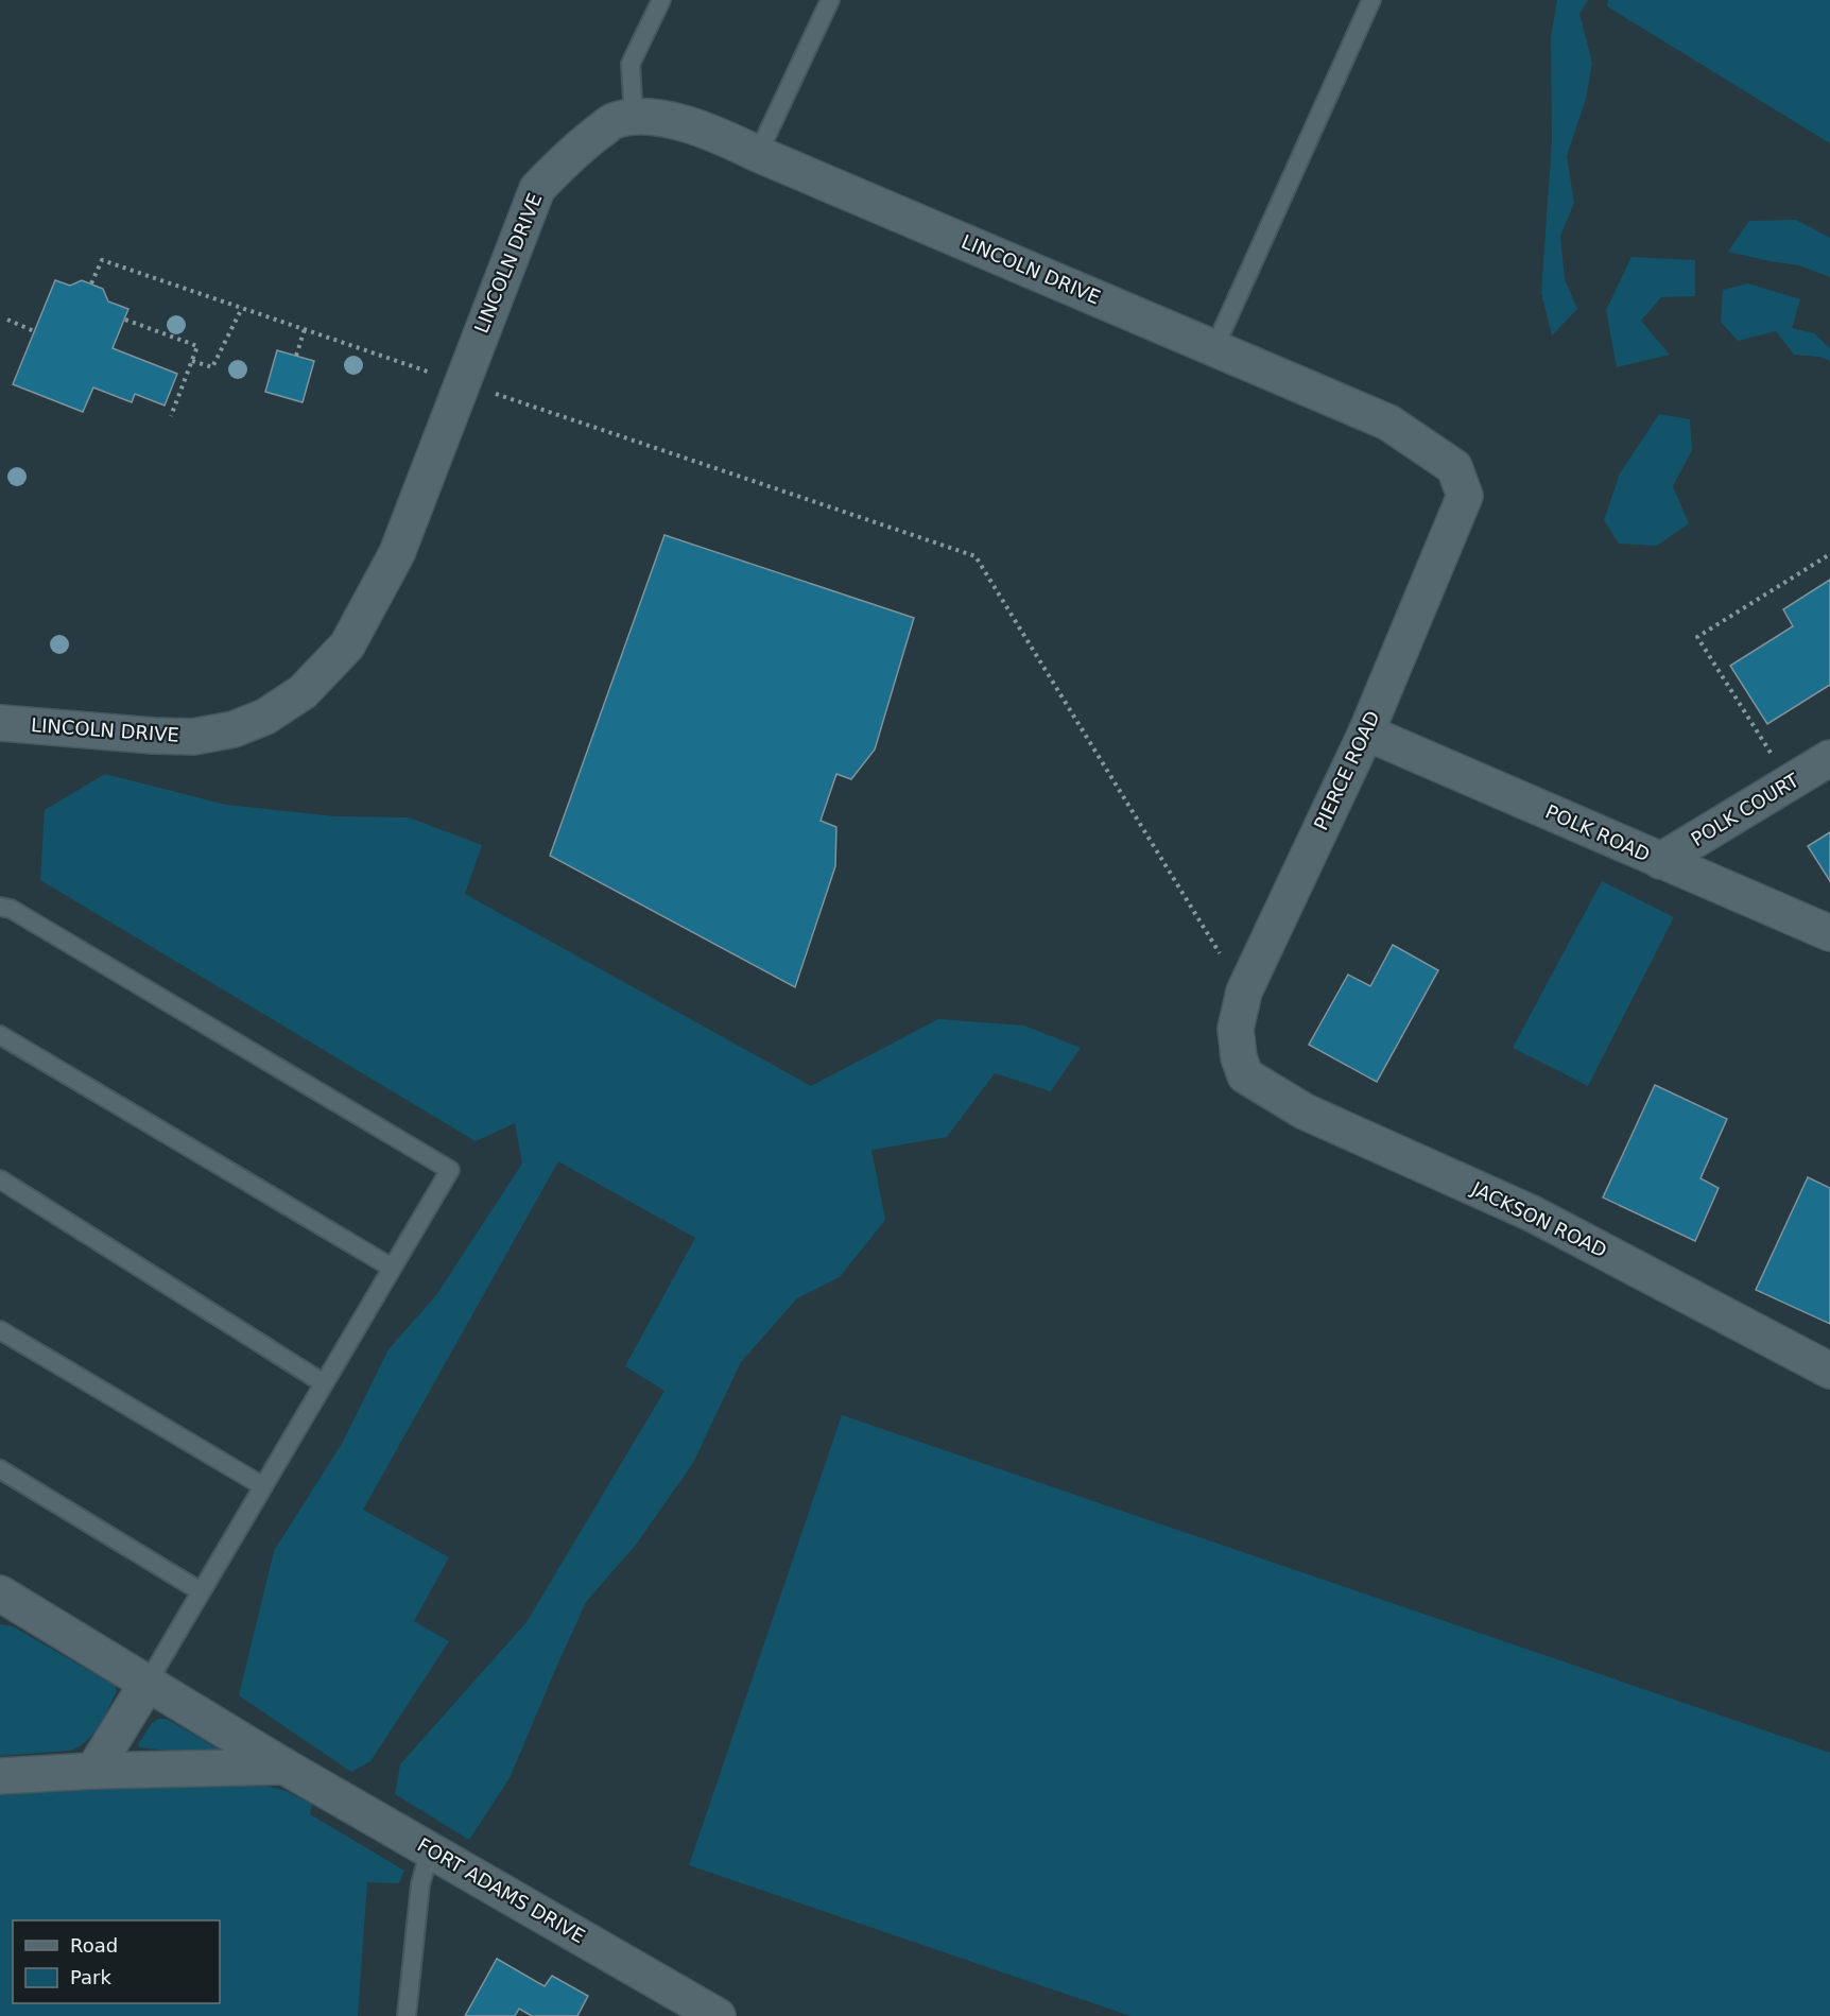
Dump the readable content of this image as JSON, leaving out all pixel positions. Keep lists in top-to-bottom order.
{
  "streets": {
    "street": [
      "LINCOLN DRIVE",
      "PIERCE ROAD",
      "POLK COURT",
      "POLK ROAD",
      "JACKSON ROAD",
      "FORT ADAMS DRIVE"
    ]
  },
  "crossings": [
    ["LINCOLN DRIVE", "PIERCE ROAD"],
    ["PIERCE ROAD", "POLK ROAD"],
    ["PIERCE ROAD", "JACKSON ROAD"],
    ["POLK COURT", "POLK ROAD"]
  ],
  "legend": ["Road", "Park"]
}
